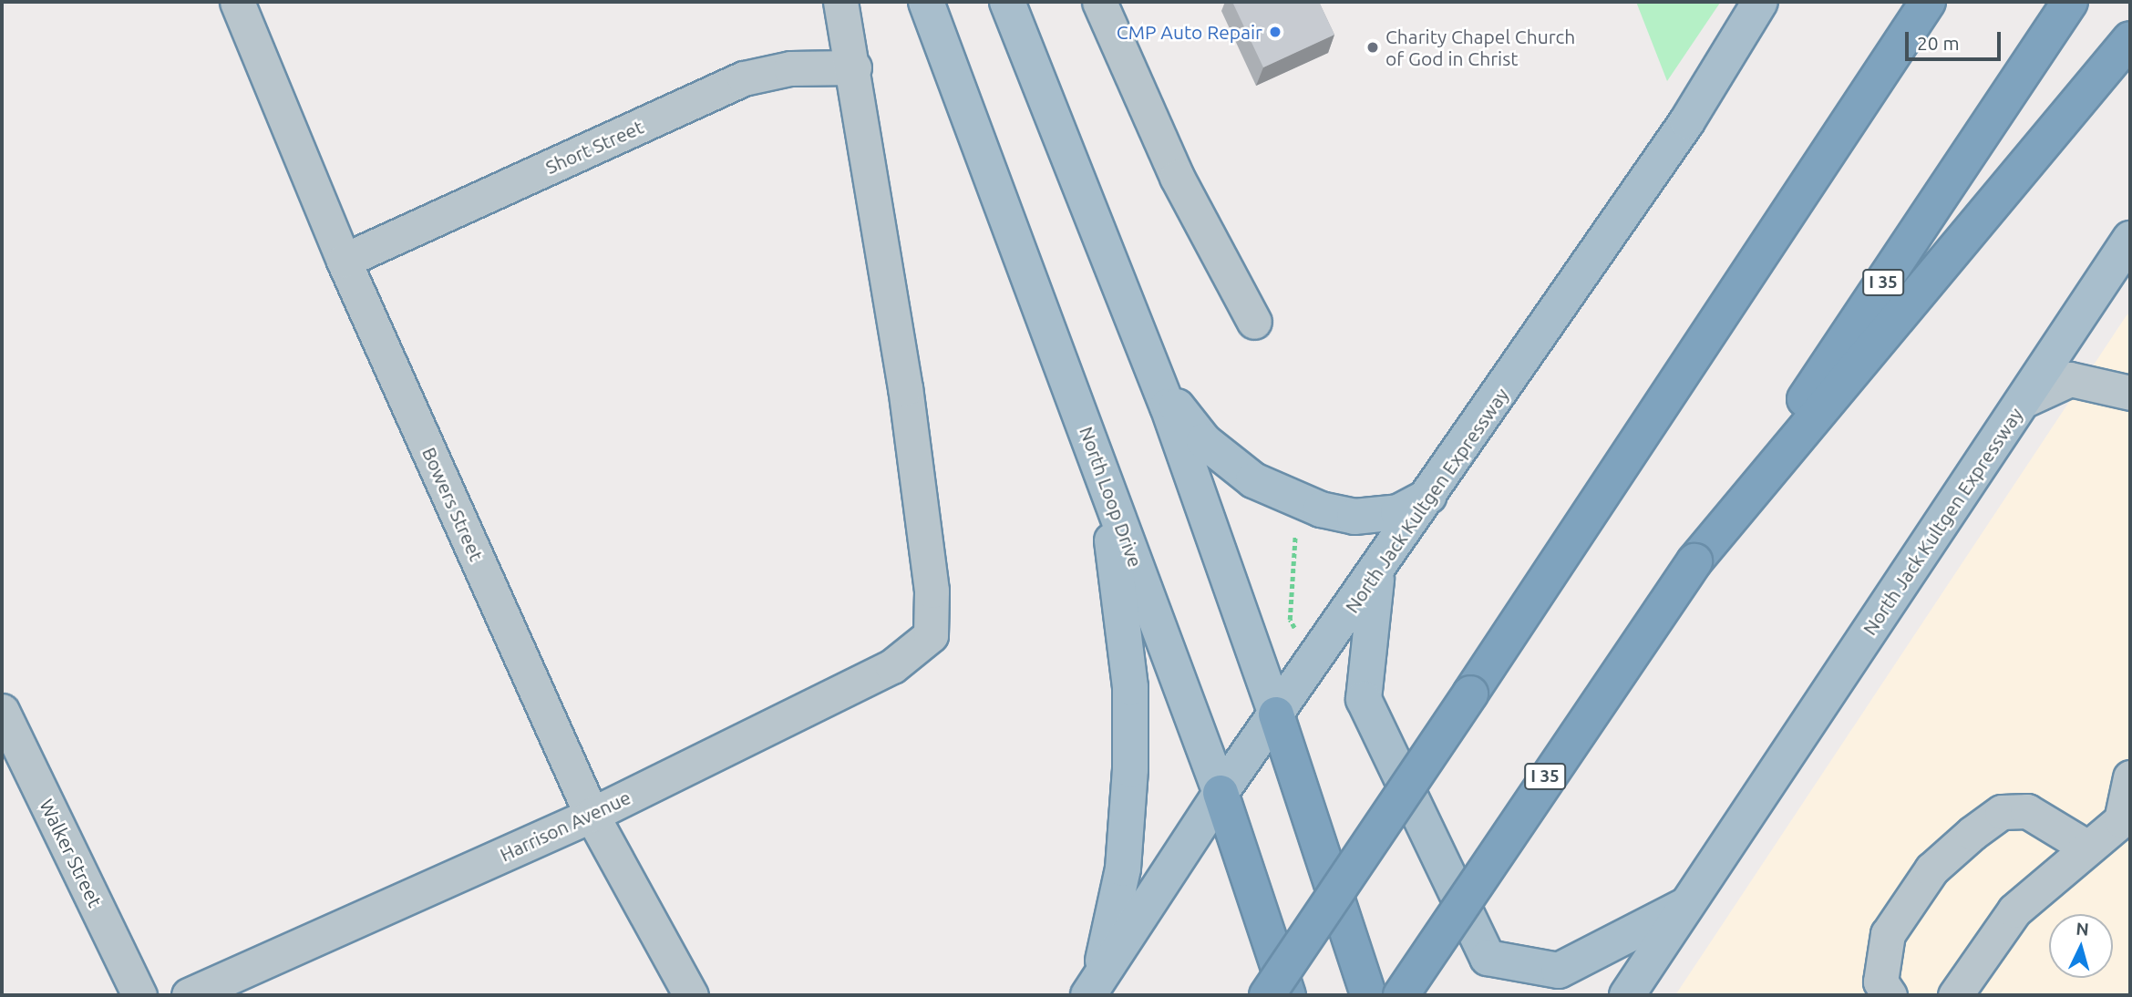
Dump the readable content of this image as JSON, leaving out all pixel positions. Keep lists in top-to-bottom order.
{
  "streets": {
    "highway": ["I 35", "North Loop Drive"],
    "main road": ["North Jack Kultgen Expressway"],
    "street": [
      "Short Street",
      "Bowers Street",
      "Harrison Avenue",
      "Walker Street"
    ]
  },
  "crossings": [
    ["Short Street", "Bowers Street"],
    ["Short Street", "Harrison Avenue"],
    ["North Loop Drive", "North Jack Kultgen Expressway"],
    ["Bowers Street", "Harrison Avenue"]
  ],
  "places": ["CMP Auto Repair", "Charity Chapel Church of God in Christ"],
  "scale_bar": "20 m",
  "north": "top"
}
